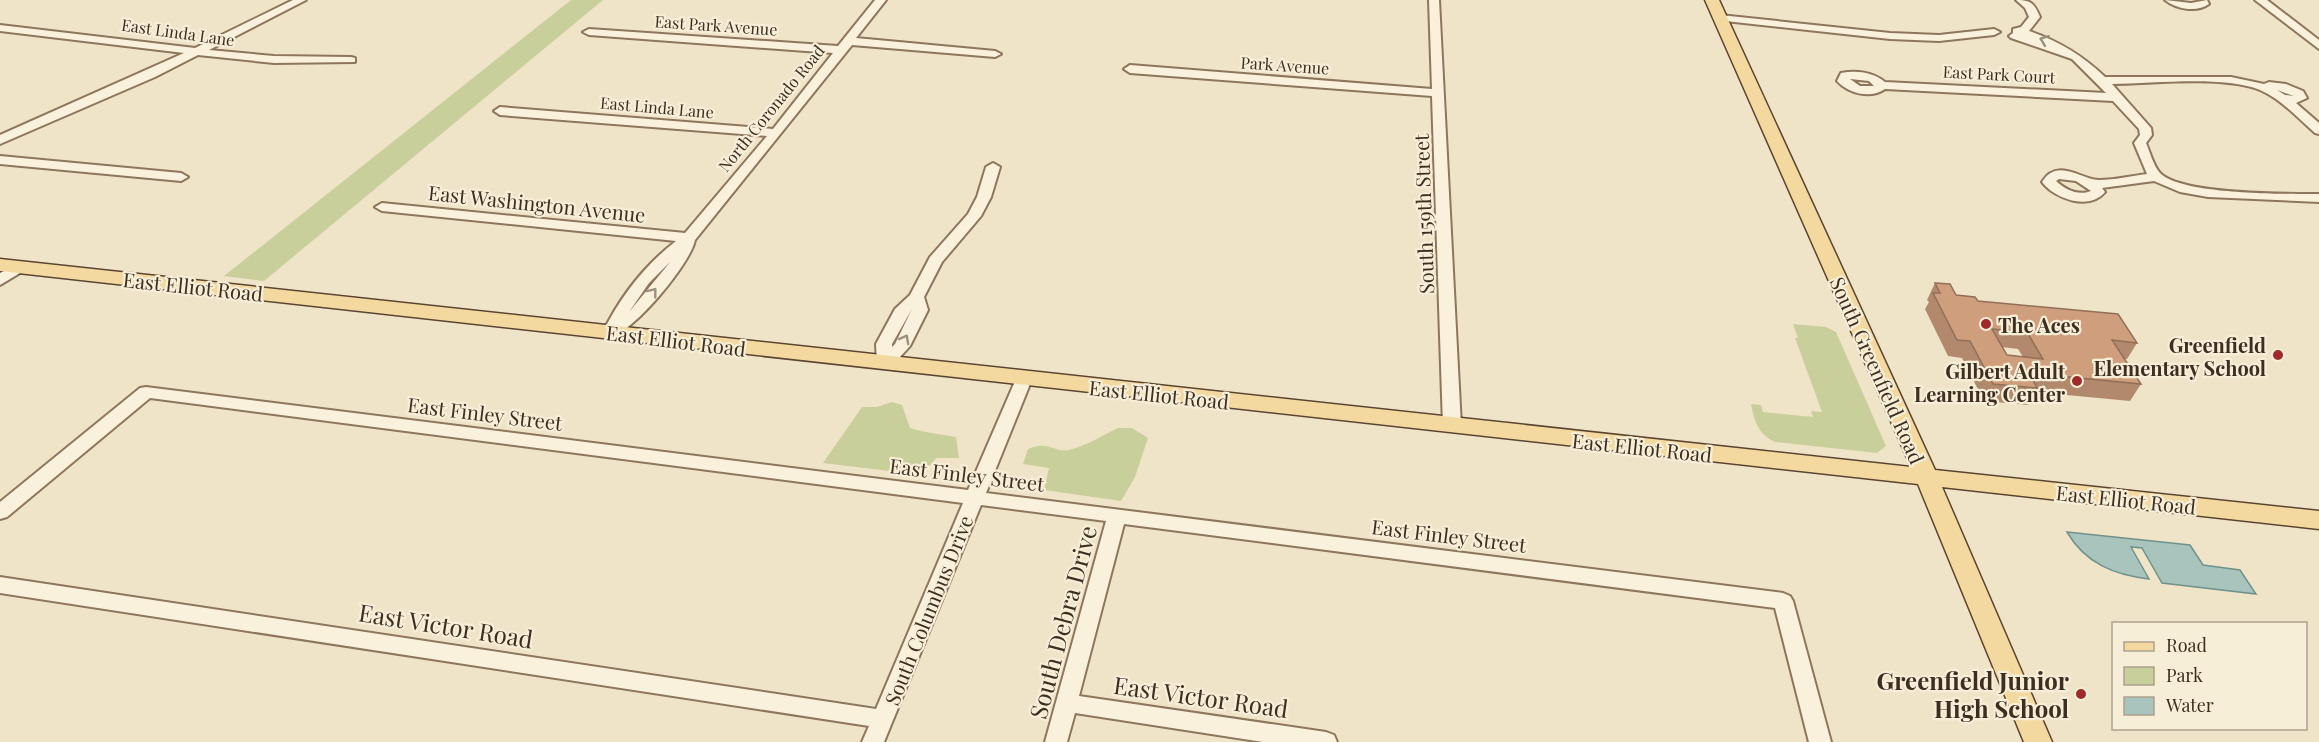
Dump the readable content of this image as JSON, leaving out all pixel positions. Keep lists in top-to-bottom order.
{
  "streets": {
    "main road": ["East Elliot Road", "South Greenfield Road"],
    "street": [
      "East Park Avenue",
      "East Linda Lane",
      "Park Avenue",
      "East Park Court",
      "North Coronado Road",
      "East Washington Avenue",
      "South 159th Street",
      "East Finley Street",
      "South Columbus Drive",
      "South Debra Drive",
      "East Victor Road"
    ]
  },
  "crossings": [
    ["East Park Avenue", "North Coronado Road"],
    ["East Linda Lane", "North Coronado Road"],
    ["Park Avenue", "South 159th Street"],
    ["North Coronado Road", "East Washington Avenue"],
    ["North Coronado Road", "East Elliot Road"],
    ["South 159th Street", "East Elliot Road"],
    ["East Elliot Road", "South Greenfield Road"],
    ["East Elliot Road", "South Columbus Drive"],
    ["East Finley Street", "South Columbus Drive"],
    ["East Finley Street", "South Debra Drive"],
    ["South Columbus Drive", "East Victor Road"],
    ["South Debra Drive", "East Victor Road"]
  ],
  "places": [
    "The Aces",
    "Greenfield Elementary School",
    "Gilbert Adult Learning Center",
    "Greenfield Junior High School"
  ],
  "legend": ["Road", "Park", "Water"]
}
